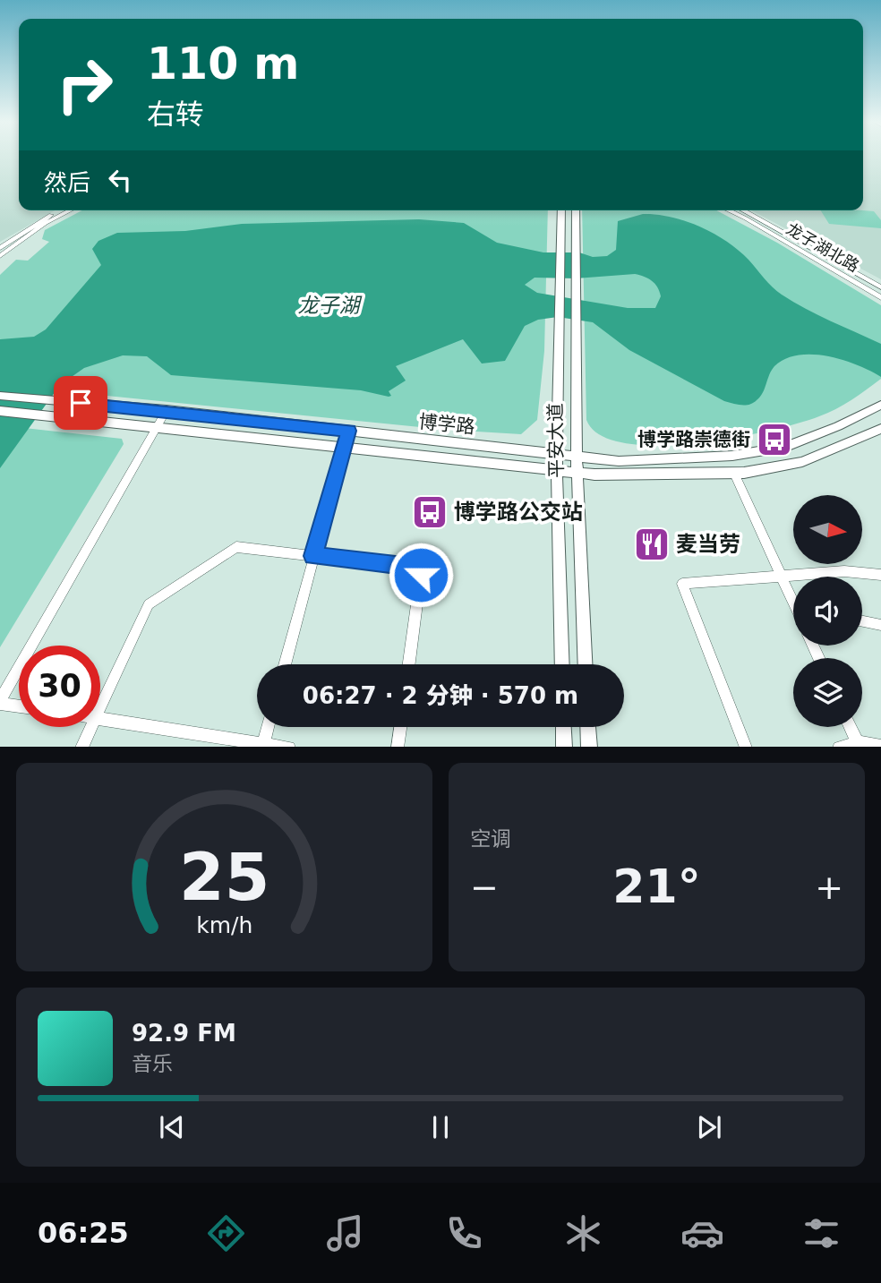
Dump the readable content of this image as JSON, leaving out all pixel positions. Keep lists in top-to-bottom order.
{
  "streets": {
    "main road": ["博学路", "平安大道"],
    "street": ["龙子湖北路"]
  },
  "crossings": [
    ["博学路", "平安大道"]
  ],
  "water": ["龙子湖"],
  "places": {
    "bus stop": ["博学路崇德街", "博学路公交站"],
    "restaurant": ["麦当劳"]
  },
  "north": "right",
  "page": {
    "turn": ["110 m", "右转"],
    "then": "然后",
    "limit": "30",
    "trip": "06:27 · 2 分钟 · 570 m",
    "tile": "空调",
    "heat": ["−", "21°", "+"],
    "song": ["92.9 FM", "音乐"],
    "tabs": "06:25",
    "gauge": ["25", "km/h"]
  }
}
